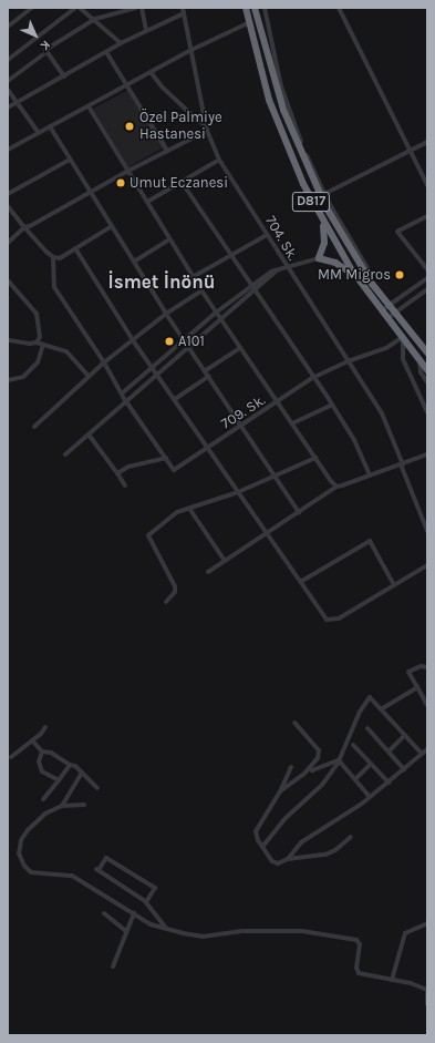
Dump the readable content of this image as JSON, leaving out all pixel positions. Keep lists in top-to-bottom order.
{
  "streets": {
    "highway": ["D817"],
    "street": ["704. Sk.", "709. Sk."]
  },
  "crossings": [
    ["D817", "709. Sk."],
    ["704. Sk.", "709. Sk."]
  ],
  "districts": ["İsmet İnönü"],
  "places": [
    "Özel Palmiye Hastanesi",
    "Umut Eczanesi",
    "MM Migros",
    "A101"
  ],
  "north": "bottom right"
}
